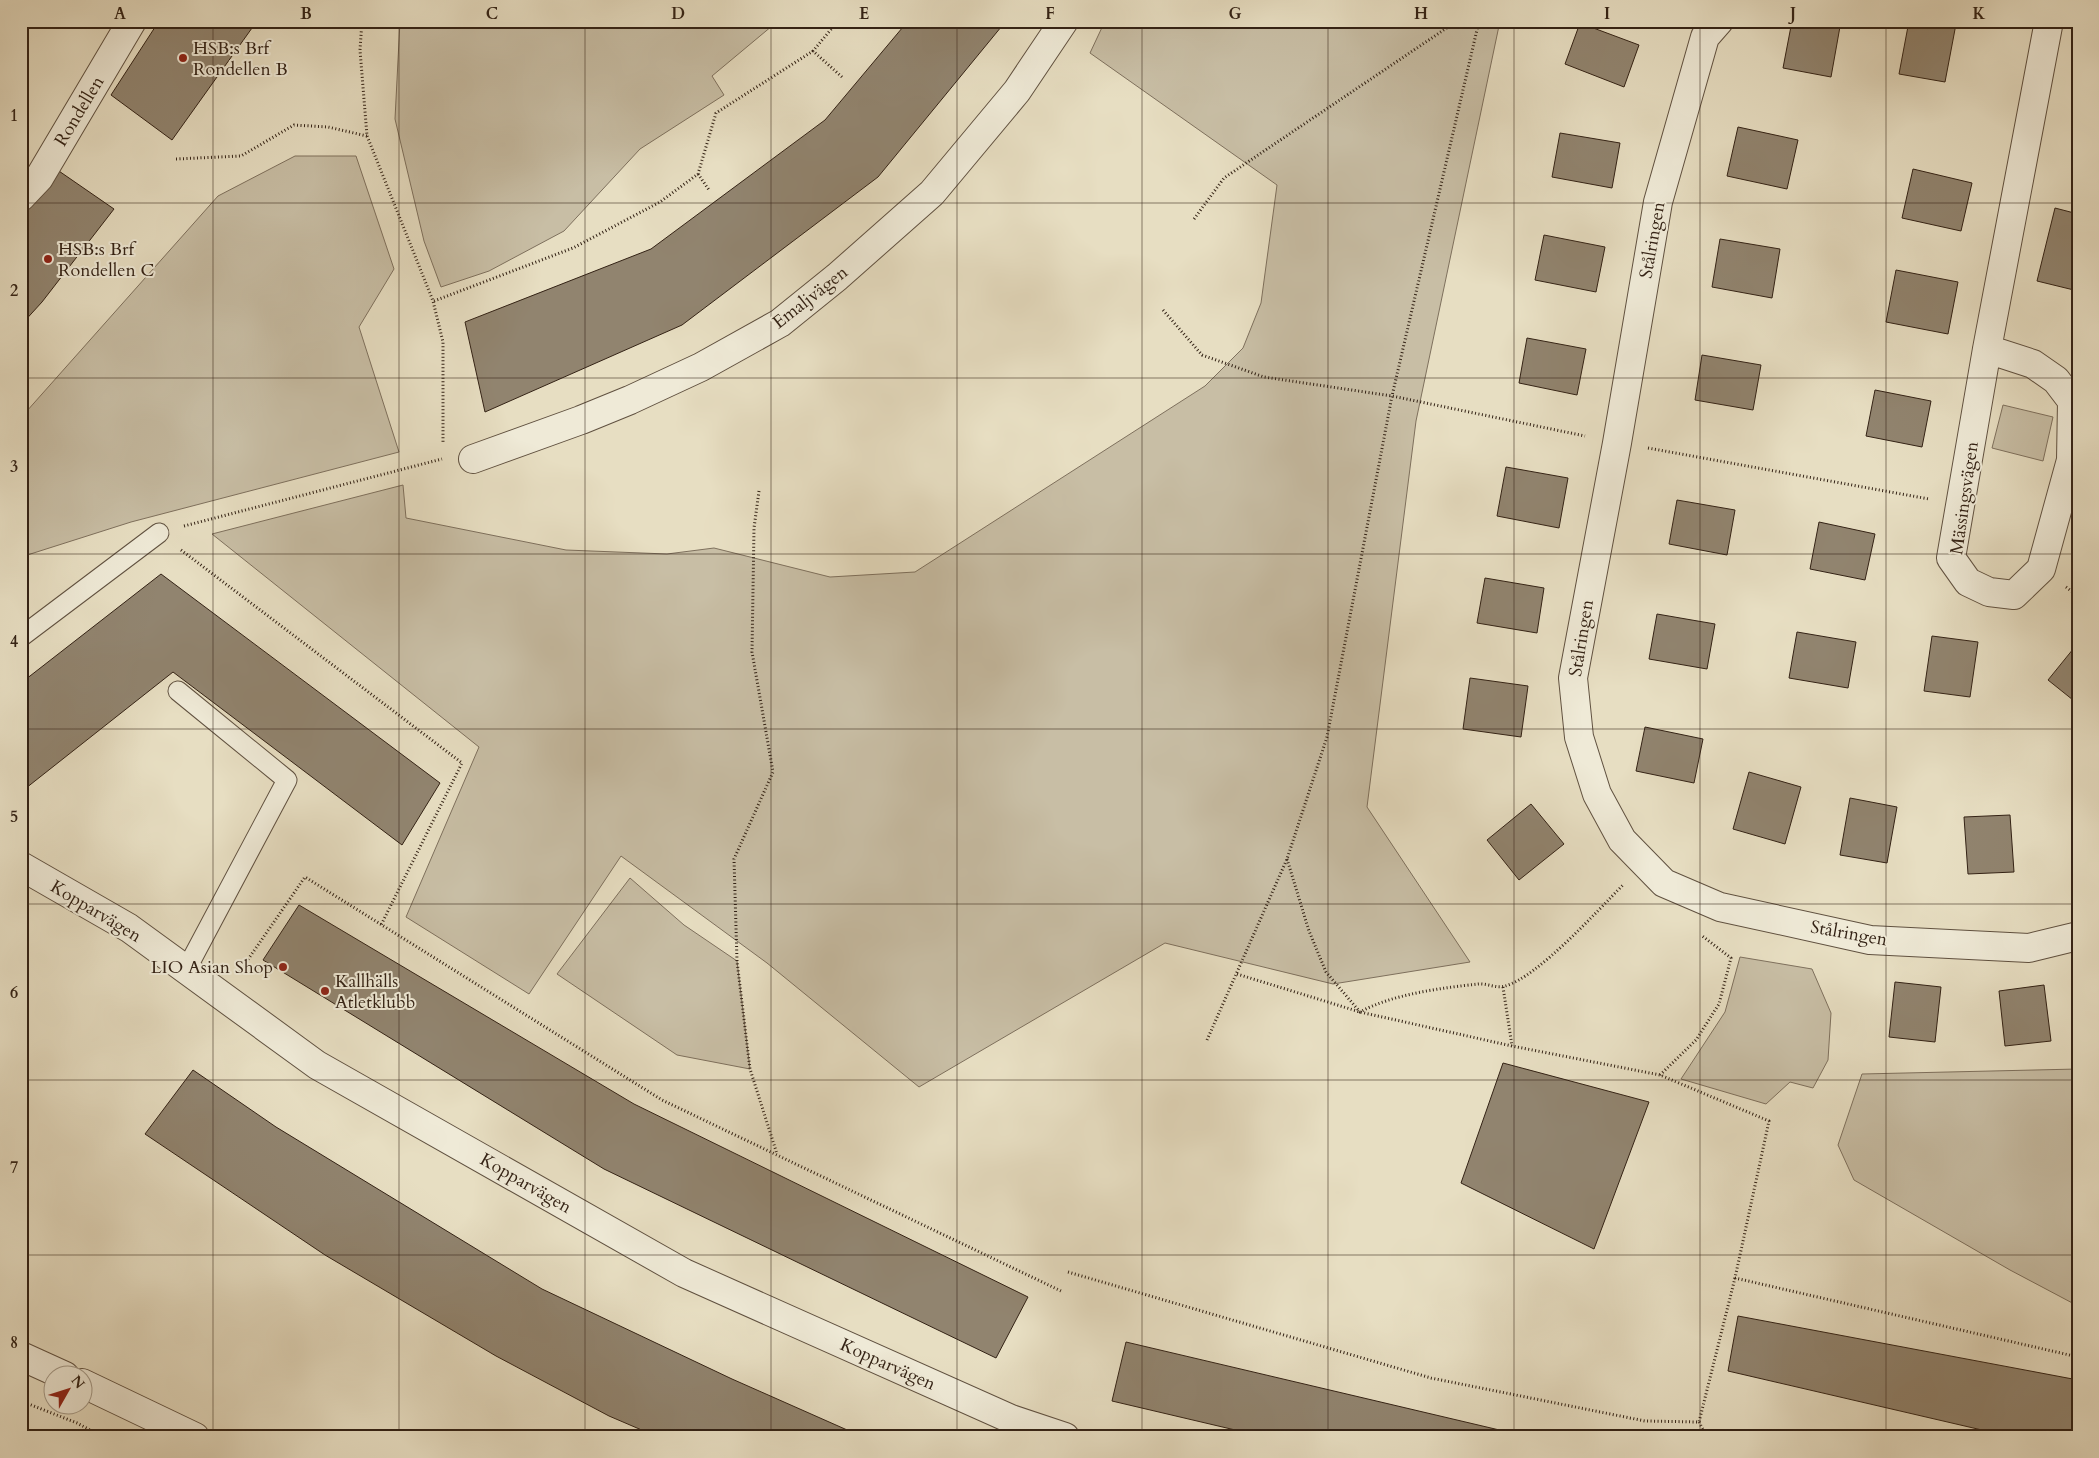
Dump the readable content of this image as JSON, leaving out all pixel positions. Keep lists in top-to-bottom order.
{
  "streets": {
    "street": [
      "Rondellen",
      "Stålringen",
      "Emaljvägen",
      "Mässingsvägen",
      "Kopparvägen"
    ]
  },
  "places": [
    "HSB:s Brf Rondellen B",
    "HSB:s Brf Rondellen C",
    "LIO Asian Shop",
    "Kallhälls Atletklubb"
  ],
  "north": "top right",
  "grid": {
    "columns": [
      "A",
      "B",
      "C",
      "D",
      "E",
      "F",
      "G",
      "H",
      "I",
      "J",
      "K"
    ],
    "rows": [
      "1",
      "2",
      "3",
      "4",
      "5",
      "6",
      "7",
      "8"
    ]
  }
}
